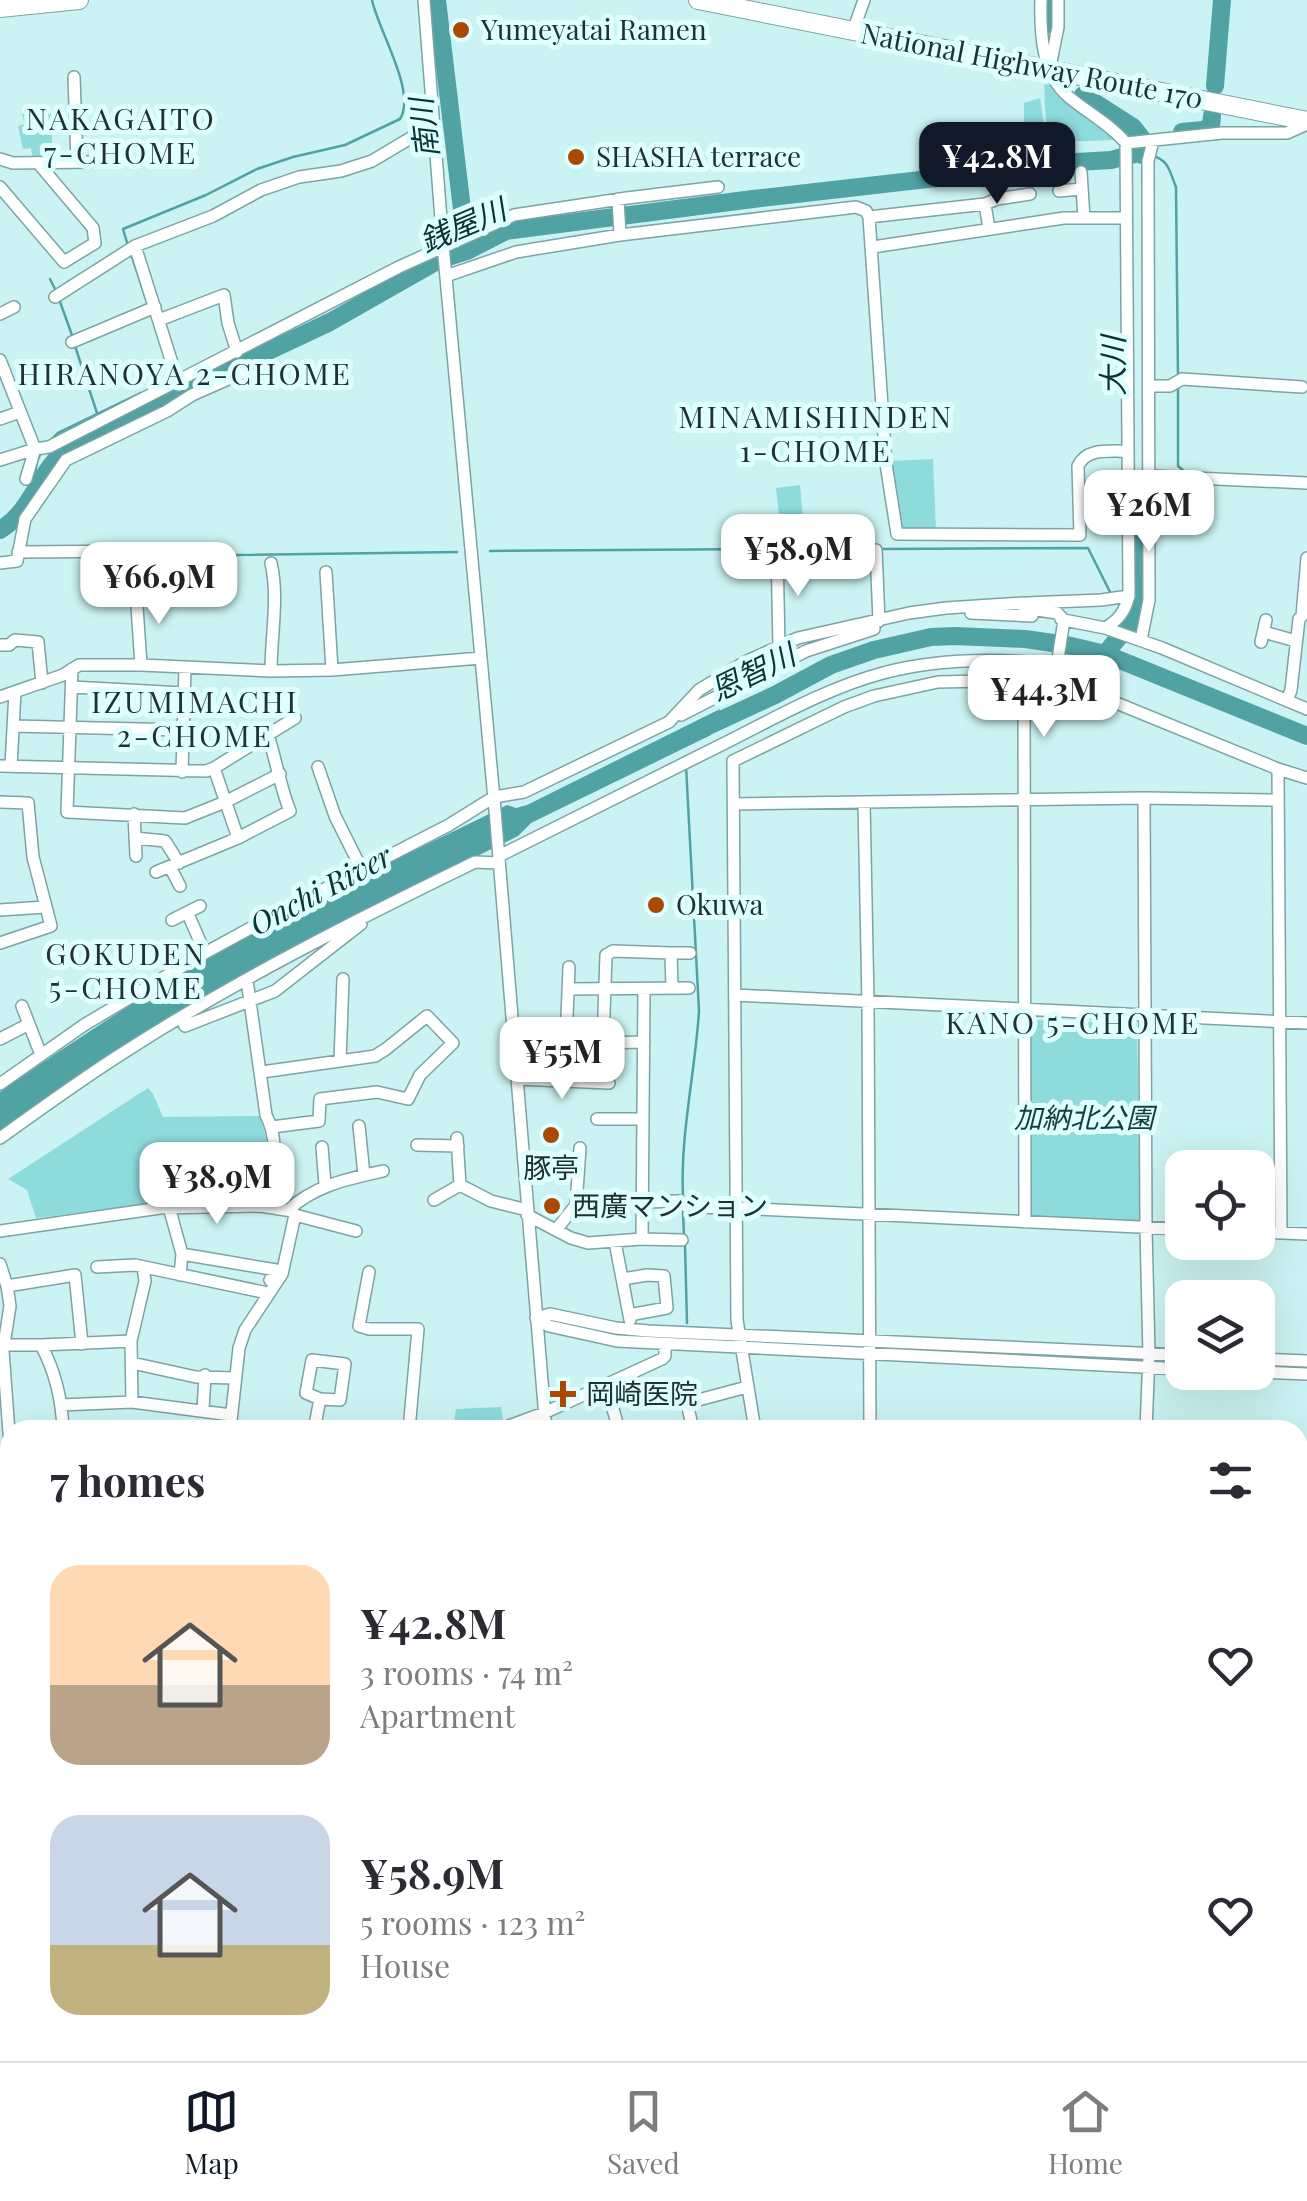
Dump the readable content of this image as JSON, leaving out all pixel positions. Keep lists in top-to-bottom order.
{
  "streets": {
    "highway": ["National Highway Route 170"]
  },
  "districts": [
    "NAKAGAITO 7-CHOME",
    "HIRANOYA 2-CHOME",
    "MINAMISHINDEN 1-CHOME",
    "IZUMIMACHI 2-CHOME",
    "GOKUDEN 5-CHOME",
    "KANO 5-CHOME"
  ],
  "water": [
    "南川",
    "銭屋川",
    "大川",
    "恩智川",
    "Onchi River"
  ],
  "parks": ["加納北公園"],
  "places": {
    "other": [
      "Yumeyatai Ramen",
      "SHASHA terrace",
      "Okuwa",
      "豚亭",
      "西廣マンション"
    ],
    "health": ["岡崎医院"]
  },
  "page": {
    "price": [
      "¥42.8M",
      "¥26M",
      "¥58.9M",
      "¥66.9M",
      "¥44.3M",
      "¥55M",
      "¥38.9M"
    ],
    "heading": "7 homes",
    "list": [
      {
        "name": "¥42.8M",
        "note": "3 rooms · 74 m² · Apartment"
      },
      {
        "name": "¥58.9M",
        "note": "5 rooms · 123 m² · House"
      }
    ],
    "tabs": ["Map", "Saved", "Home"]
  }
}
